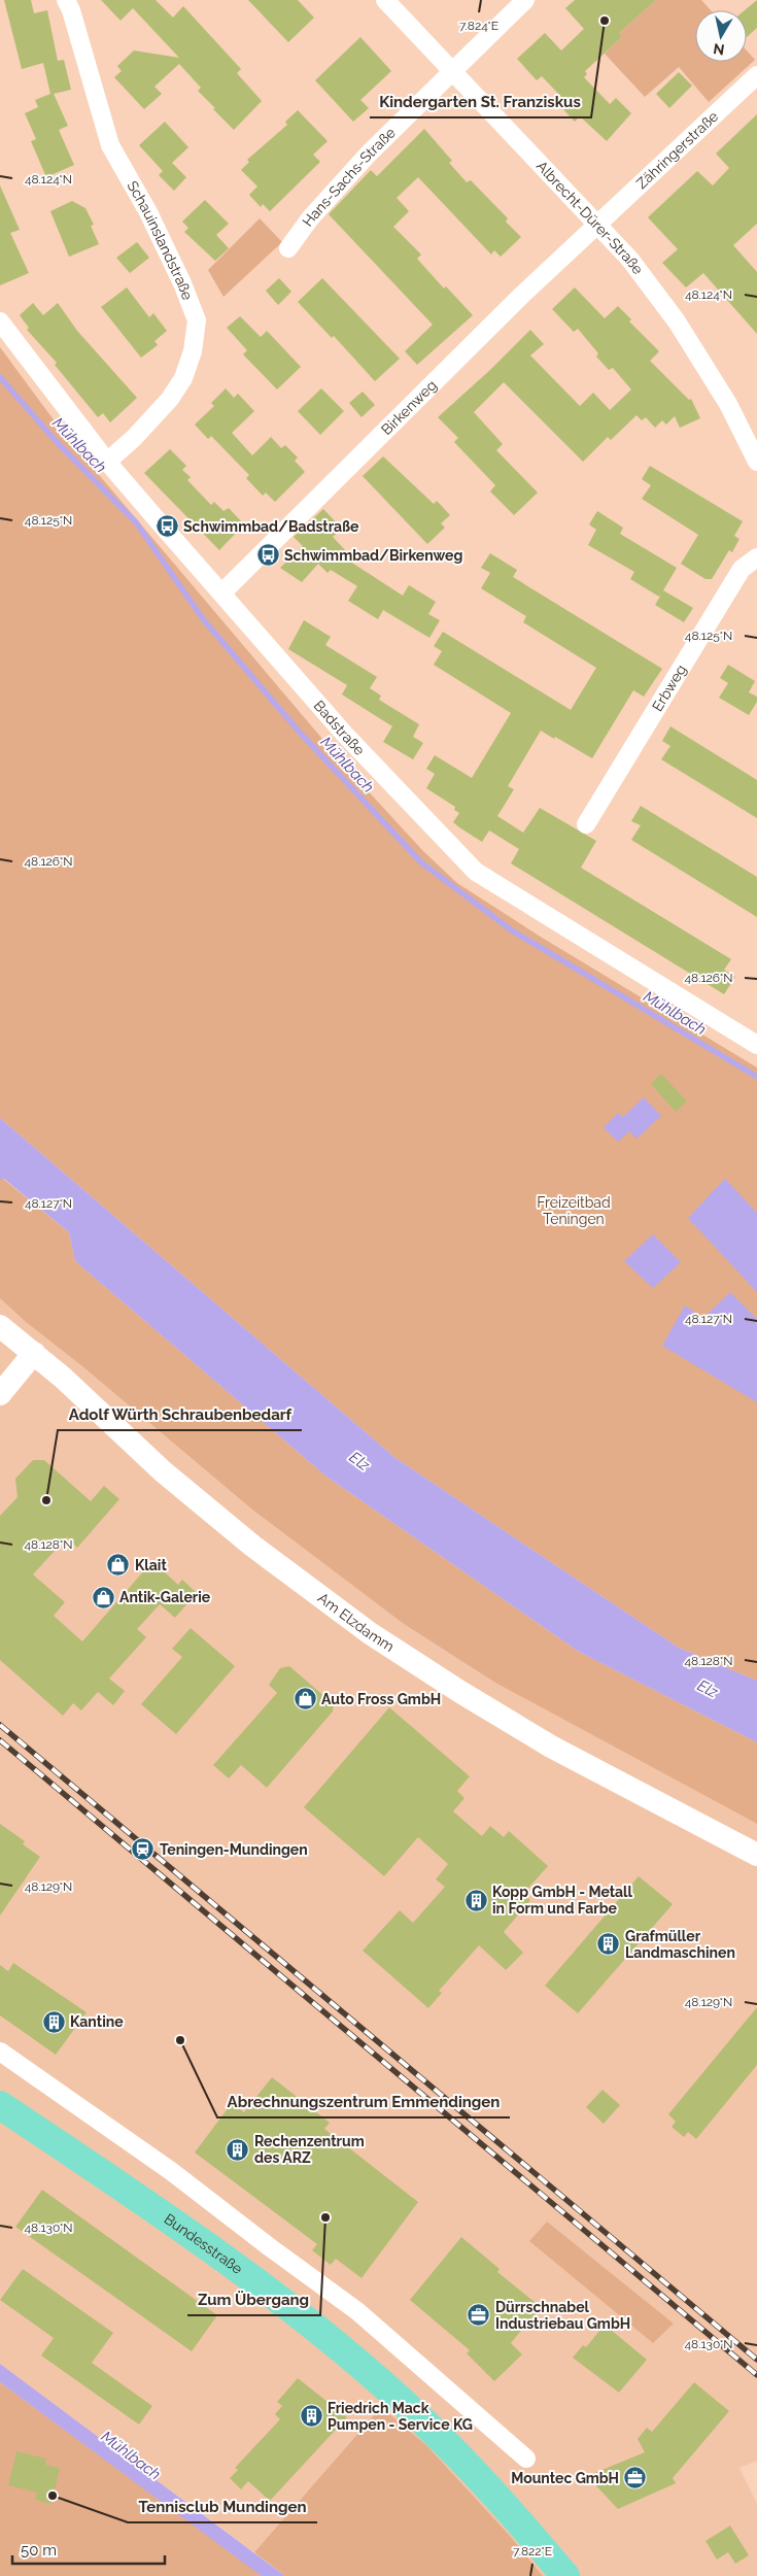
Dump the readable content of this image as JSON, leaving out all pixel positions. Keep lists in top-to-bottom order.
{
  "streets": {
    "main road": ["Bundesstraße"],
    "street": [
      "Zähringerstraße",
      "Hans-Sachs-Straße",
      "Albrecht-Dürer-Straße",
      "Schauinslandstraße",
      "Birkenweg",
      "Erbweg",
      "Badstraße",
      "Am Elzdamm"
    ]
  },
  "crossings": [
    ["Zähringerstraße", "Albrecht-Dürer-Straße"],
    ["Zähringerstraße", "Birkenweg"],
    ["Hans-Sachs-Straße", "Albrecht-Dürer-Straße"],
    ["Albrecht-Dürer-Straße", "Birkenweg"],
    ["Schauinslandstraße", "Badstraße"],
    ["Birkenweg", "Badstraße"]
  ],
  "water": ["Mühlbach", "Elz"],
  "parks": ["Freizeitbad Teningen"],
  "places": {
    "other": [
      "Kindergarten St. Franziskus",
      "Adolf Würth Schraubenbedarf",
      "Abrechnungszentrum Emmendingen",
      "Zum Übergang",
      "Tennisclub Mundingen"
    ],
    "bus stop": ["Schwimmbad/Badstraße", "Schwimmbad/Birkenweg"],
    "shop": ["Klait", "Antik-Galerie", "Auto Fross GmbH"],
    "station": ["Teningen-Mundingen"],
    "building": [
      "Kopp GmbH - Metall in Form und Farbe",
      "Grafmüller Landmaschinen",
      "Kantine",
      "Rechenzentrum des ARZ",
      "Friedrich Mack Pumpen - Service KG"
    ],
    "office": ["Dürrschnabel Industriebau GmbH", "Mountec GmbH"]
  },
  "scale_bar": "50 m",
  "north": "bottom",
  "coordinates": [
    "7.824°E",
    "48.124°N",
    "48.125°N",
    "48.126°N",
    "48.127°N",
    "48.128°N",
    "48.129°N",
    "48.130°N",
    "7.822°E"
  ]
}
